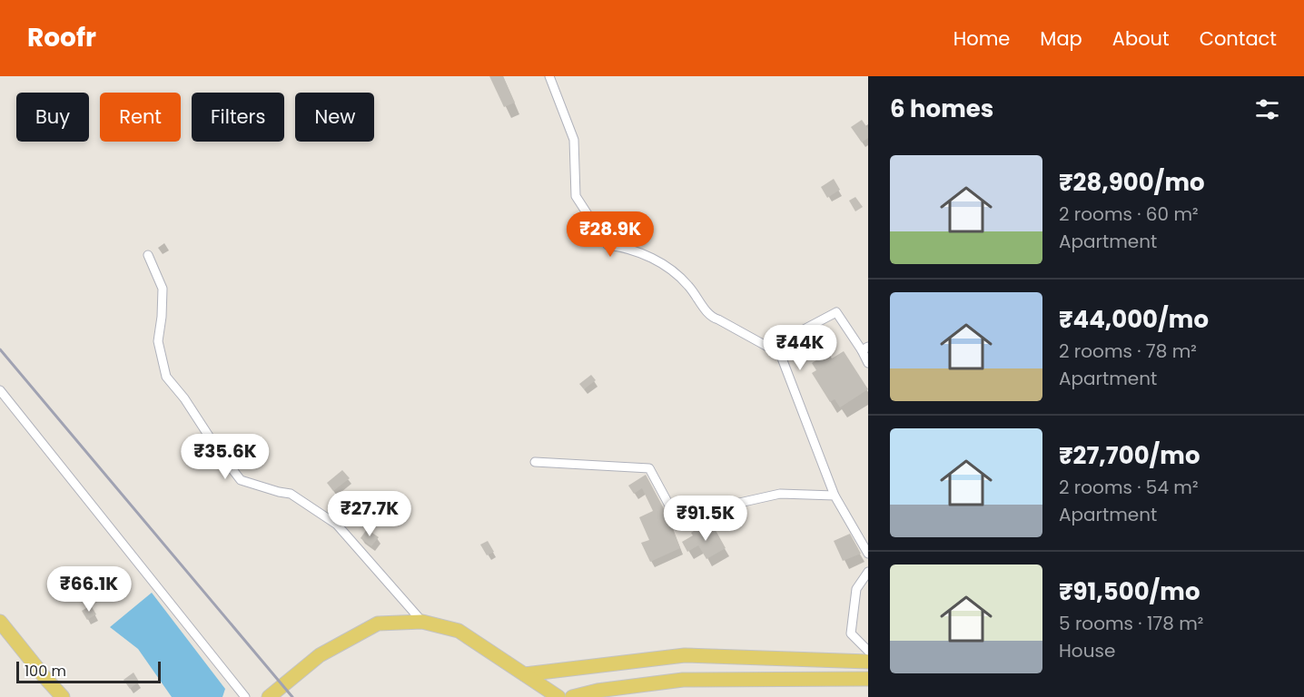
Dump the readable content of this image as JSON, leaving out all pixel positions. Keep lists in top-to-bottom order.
{
  "scale_bar": "100 m",
  "page": {
    "header": "Roofr",
    "nav": [
      "Home",
      "Map",
      "About",
      "Contact"
    ],
    "heading": "6 homes",
    "chip": [
      "Buy",
      "Rent",
      "Filters",
      "New"
    ],
    "list": [
      {
        "name": "₹28,900/mo",
        "note": "2 rooms · 60 m² · Apartment"
      },
      {
        "name": "₹44,000/mo",
        "note": "2 rooms · 78 m² · Apartment"
      },
      {
        "name": "₹27,700/mo",
        "note": "2 rooms · 54 m² · Apartment"
      },
      {
        "name": "₹91,500/mo",
        "note": "5 rooms · 178 m² · House"
      }
    ],
    "price": [
      "₹28.9K",
      "₹44K",
      "₹35.6K",
      "₹27.7K",
      "₹91.5K",
      "₹66.1K"
    ],
    "scale": "100 m"
  }
}
